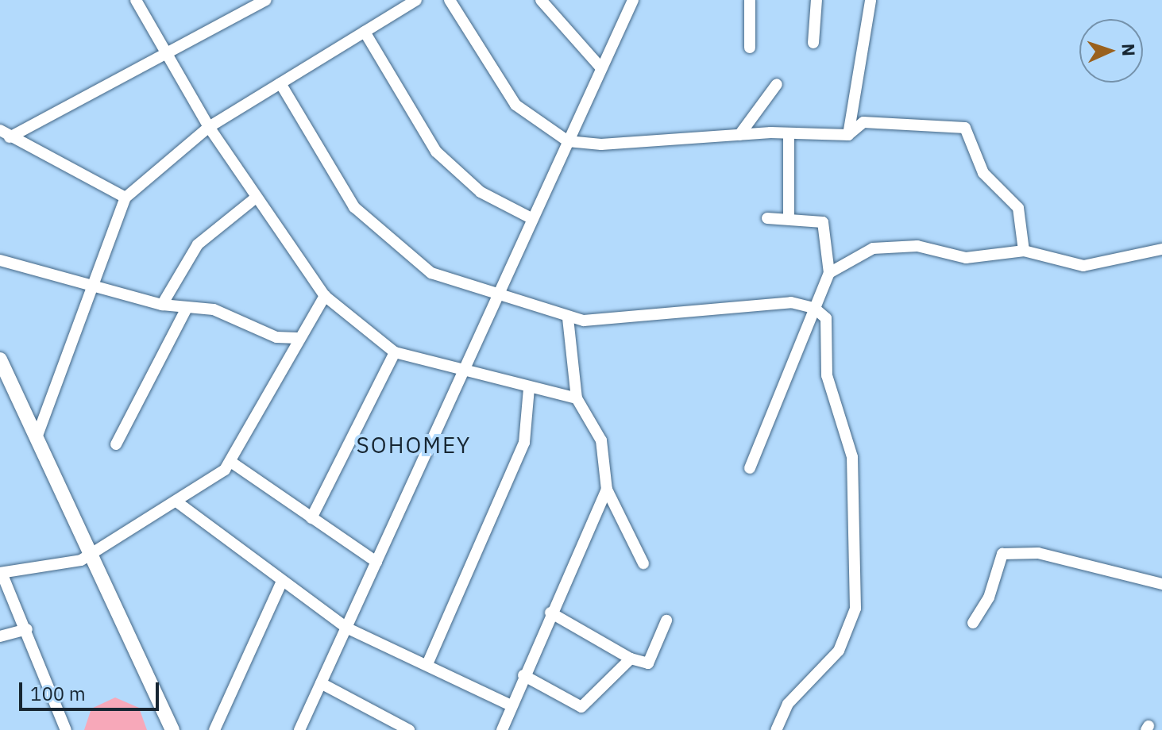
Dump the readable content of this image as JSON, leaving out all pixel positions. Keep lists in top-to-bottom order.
{
  "districts": ["SOHOMEY"],
  "scale_bar": "100 m",
  "north": "right"
}
